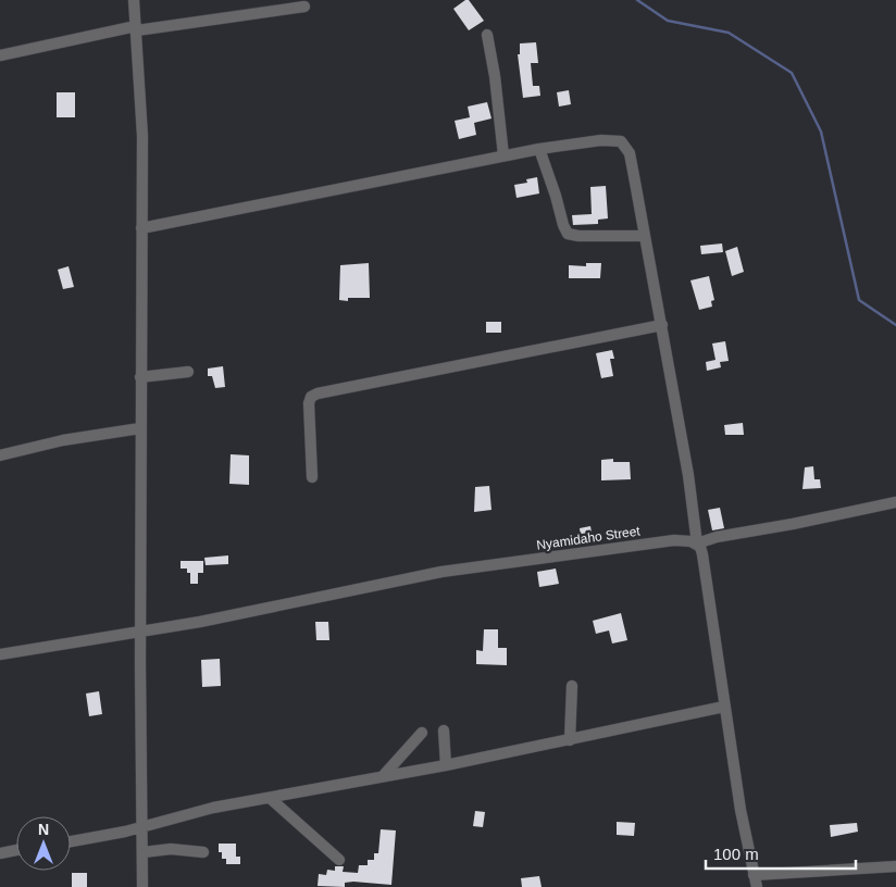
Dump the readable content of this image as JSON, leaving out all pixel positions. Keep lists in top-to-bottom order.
{
  "streets": {
    "street": ["Nyamidaho Street"]
  },
  "scale_bar": "100 m",
  "north": "top"
}
